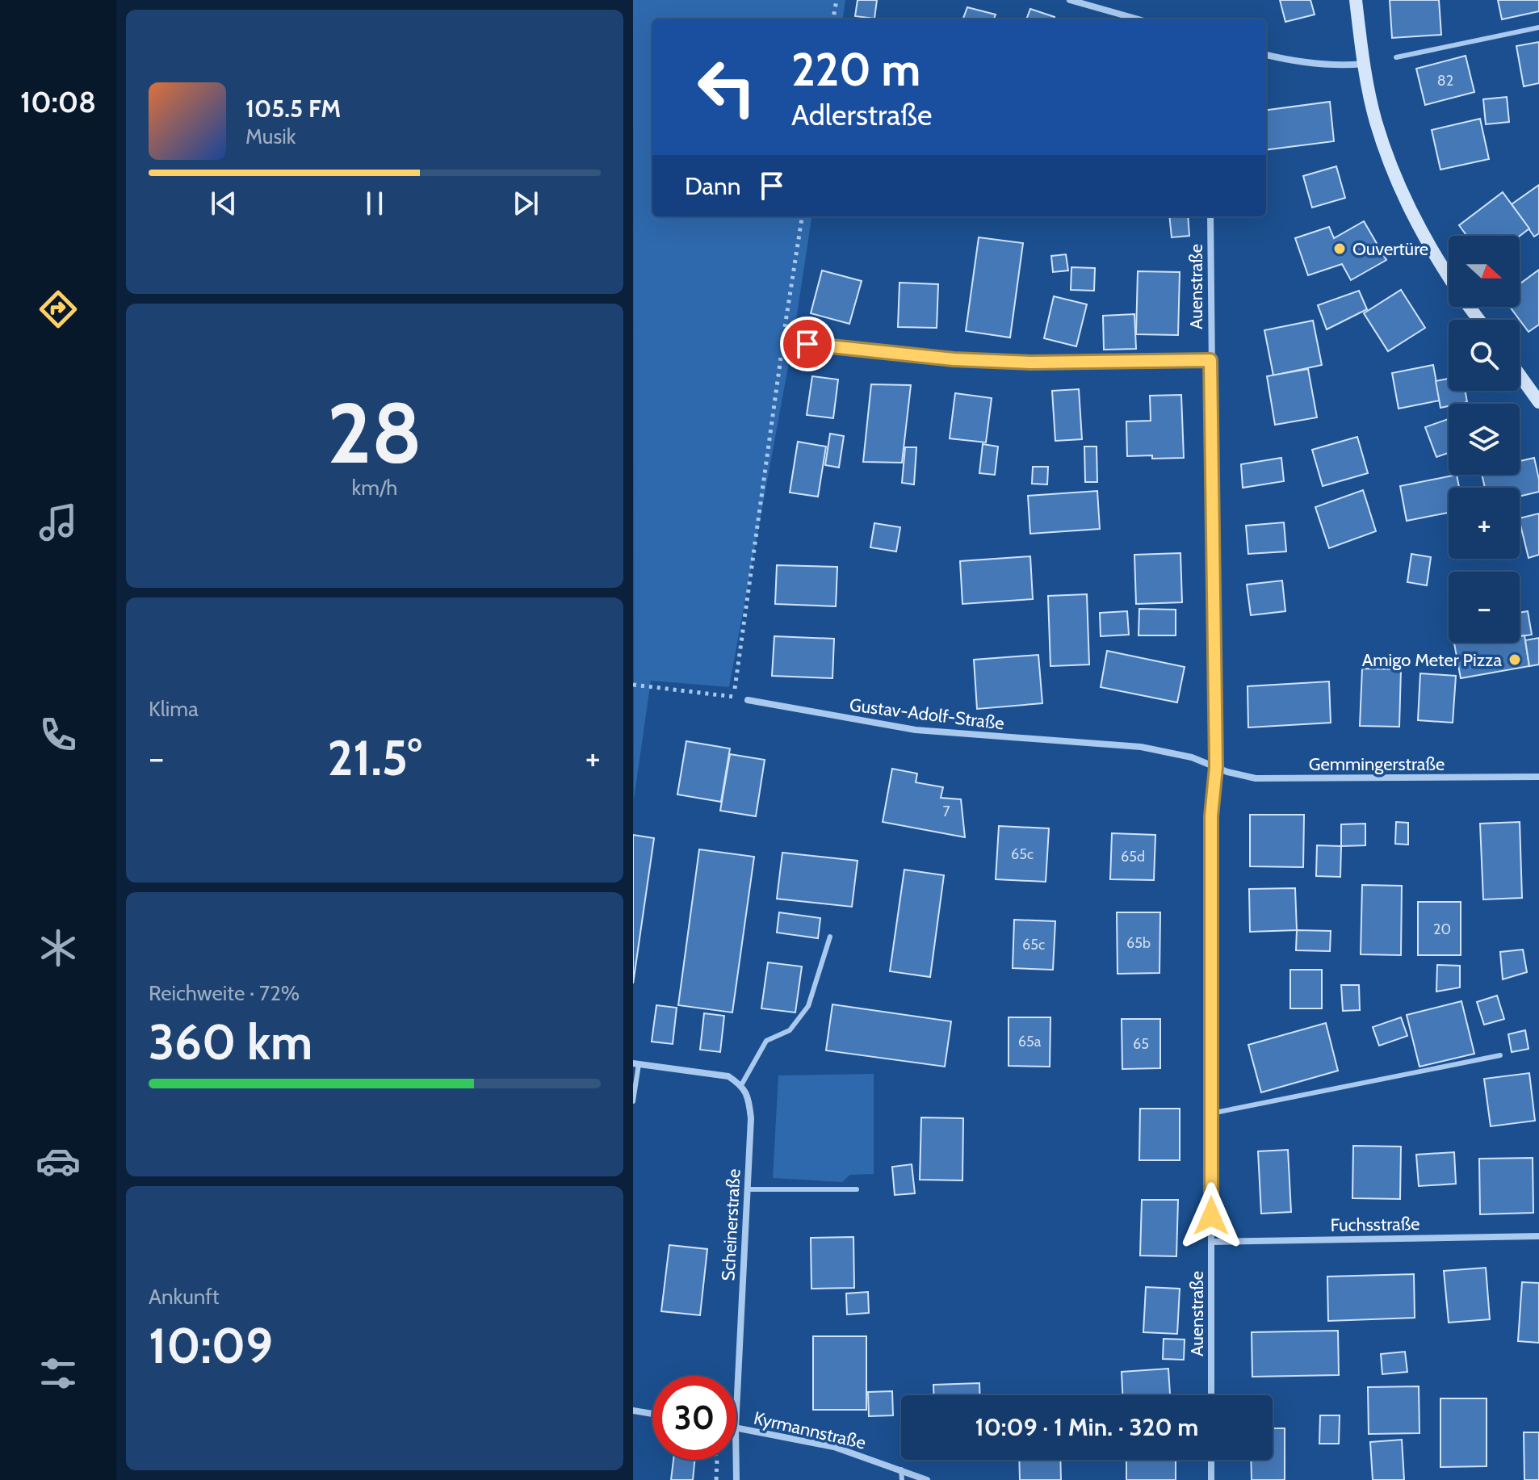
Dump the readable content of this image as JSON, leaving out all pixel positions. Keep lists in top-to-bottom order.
{
  "streets": {
    "street": [
      "Auenstraße",
      "Gustav-Adolf-Straße",
      "Gemmingerstraße",
      "Fuchsstraße",
      "Scheinerstraße",
      "Kyrmannstraße"
    ]
  },
  "crossings": [
    ["Auenstraße", "Gustav-Adolf-Straße"],
    ["Auenstraße", "Gemmingerstraße"],
    ["Auenstraße", "Fuchsstraße"],
    ["Gustav-Adolf-Straße", "Gemmingerstraße"]
  ],
  "places": ["Ouvertüre", "Amigo Meter Pizza"],
  "house_numbers": [
    "82",
    "7",
    "65c",
    "65d",
    "20",
    "65b",
    "65c",
    "65a",
    "65"
  ],
  "north": "right",
  "page": {
    "tabs": "10:08",
    "turn": ["220 m", "Adlerstraße"],
    "song": ["105.5 FM", "Musik"],
    "then": "Dann",
    "map_buttons": ["+", "−"],
    "tile": [
      ["28", "km/h"],
      "Klima",
      ["Reichweite · 72%", "360 km"],
      ["Ankunft", "10:09"]
    ],
    "heat": ["−", "21.5°", "+"],
    "limit": "30",
    "trip": "10:09 · 1 Min. · 320 m"
  }
}
